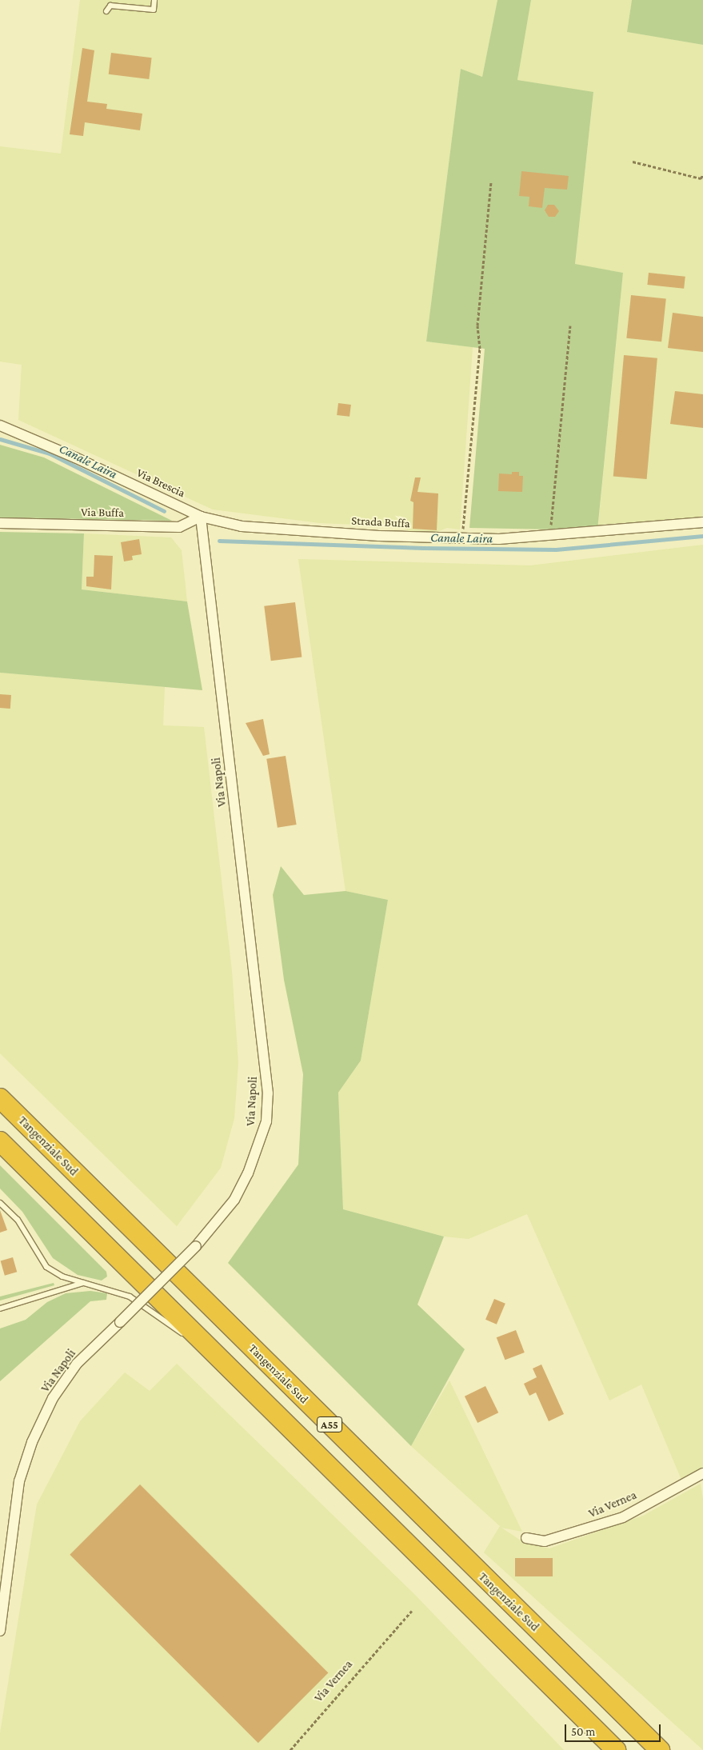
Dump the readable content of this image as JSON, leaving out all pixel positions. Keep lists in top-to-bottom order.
{
  "streets": {
    "highway": ["Tangenziale Sud", "A55"],
    "street": [
      "Via Brescia",
      "Via Buffa",
      "Strada Buffa",
      "Via Napoli",
      "Via Vernea"
    ]
  },
  "crossings": [
    ["Via Brescia", "Via Buffa"],
    ["Via Brescia", "Strada Buffa"],
    ["Via Brescia", "Via Napoli"],
    ["Via Buffa", "Strada Buffa"],
    ["Via Buffa", "Via Napoli"],
    ["Strada Buffa", "Via Napoli"]
  ],
  "water": ["Canale Laira"],
  "scale_bar": "50 m"
}
